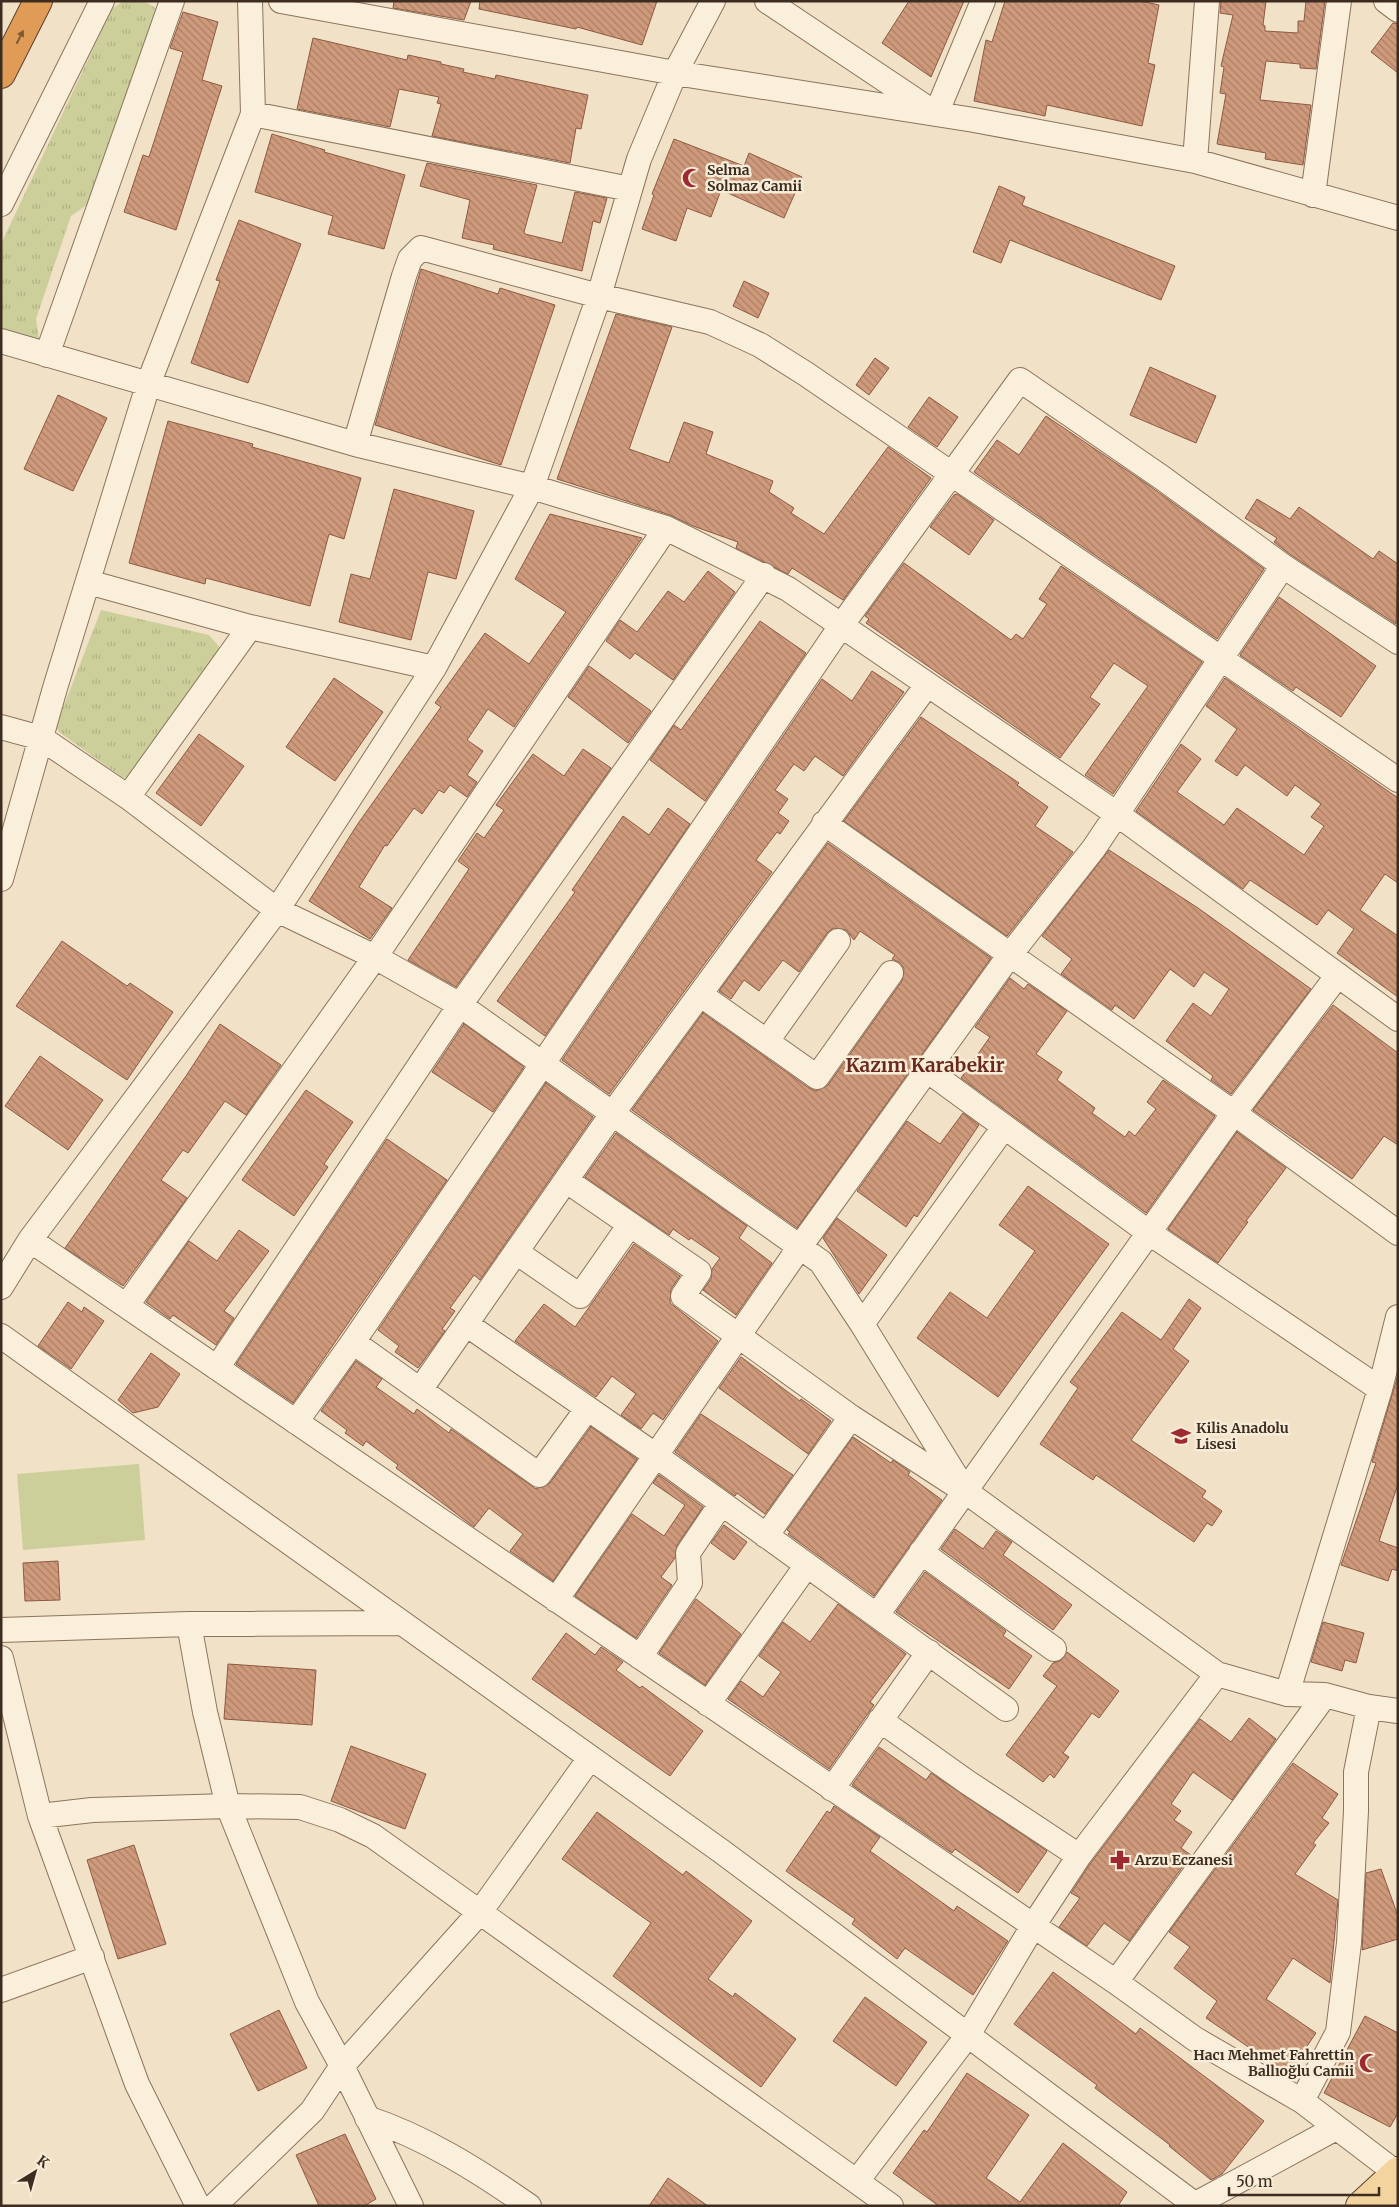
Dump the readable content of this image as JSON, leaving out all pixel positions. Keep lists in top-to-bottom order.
{
  "districts": ["Kazım Karabekir"],
  "places": {
    "mosque": ["Selma Solmaz Camii", "Hacı Mehmet Fahrettin Ballıoğlu Camii"],
    "school or university": ["Kilis Anadolu Lisesi"],
    "pharmacy": ["Arzu Eczanesi"]
  },
  "scale_bar": "50 m",
  "north": "top right"
}
